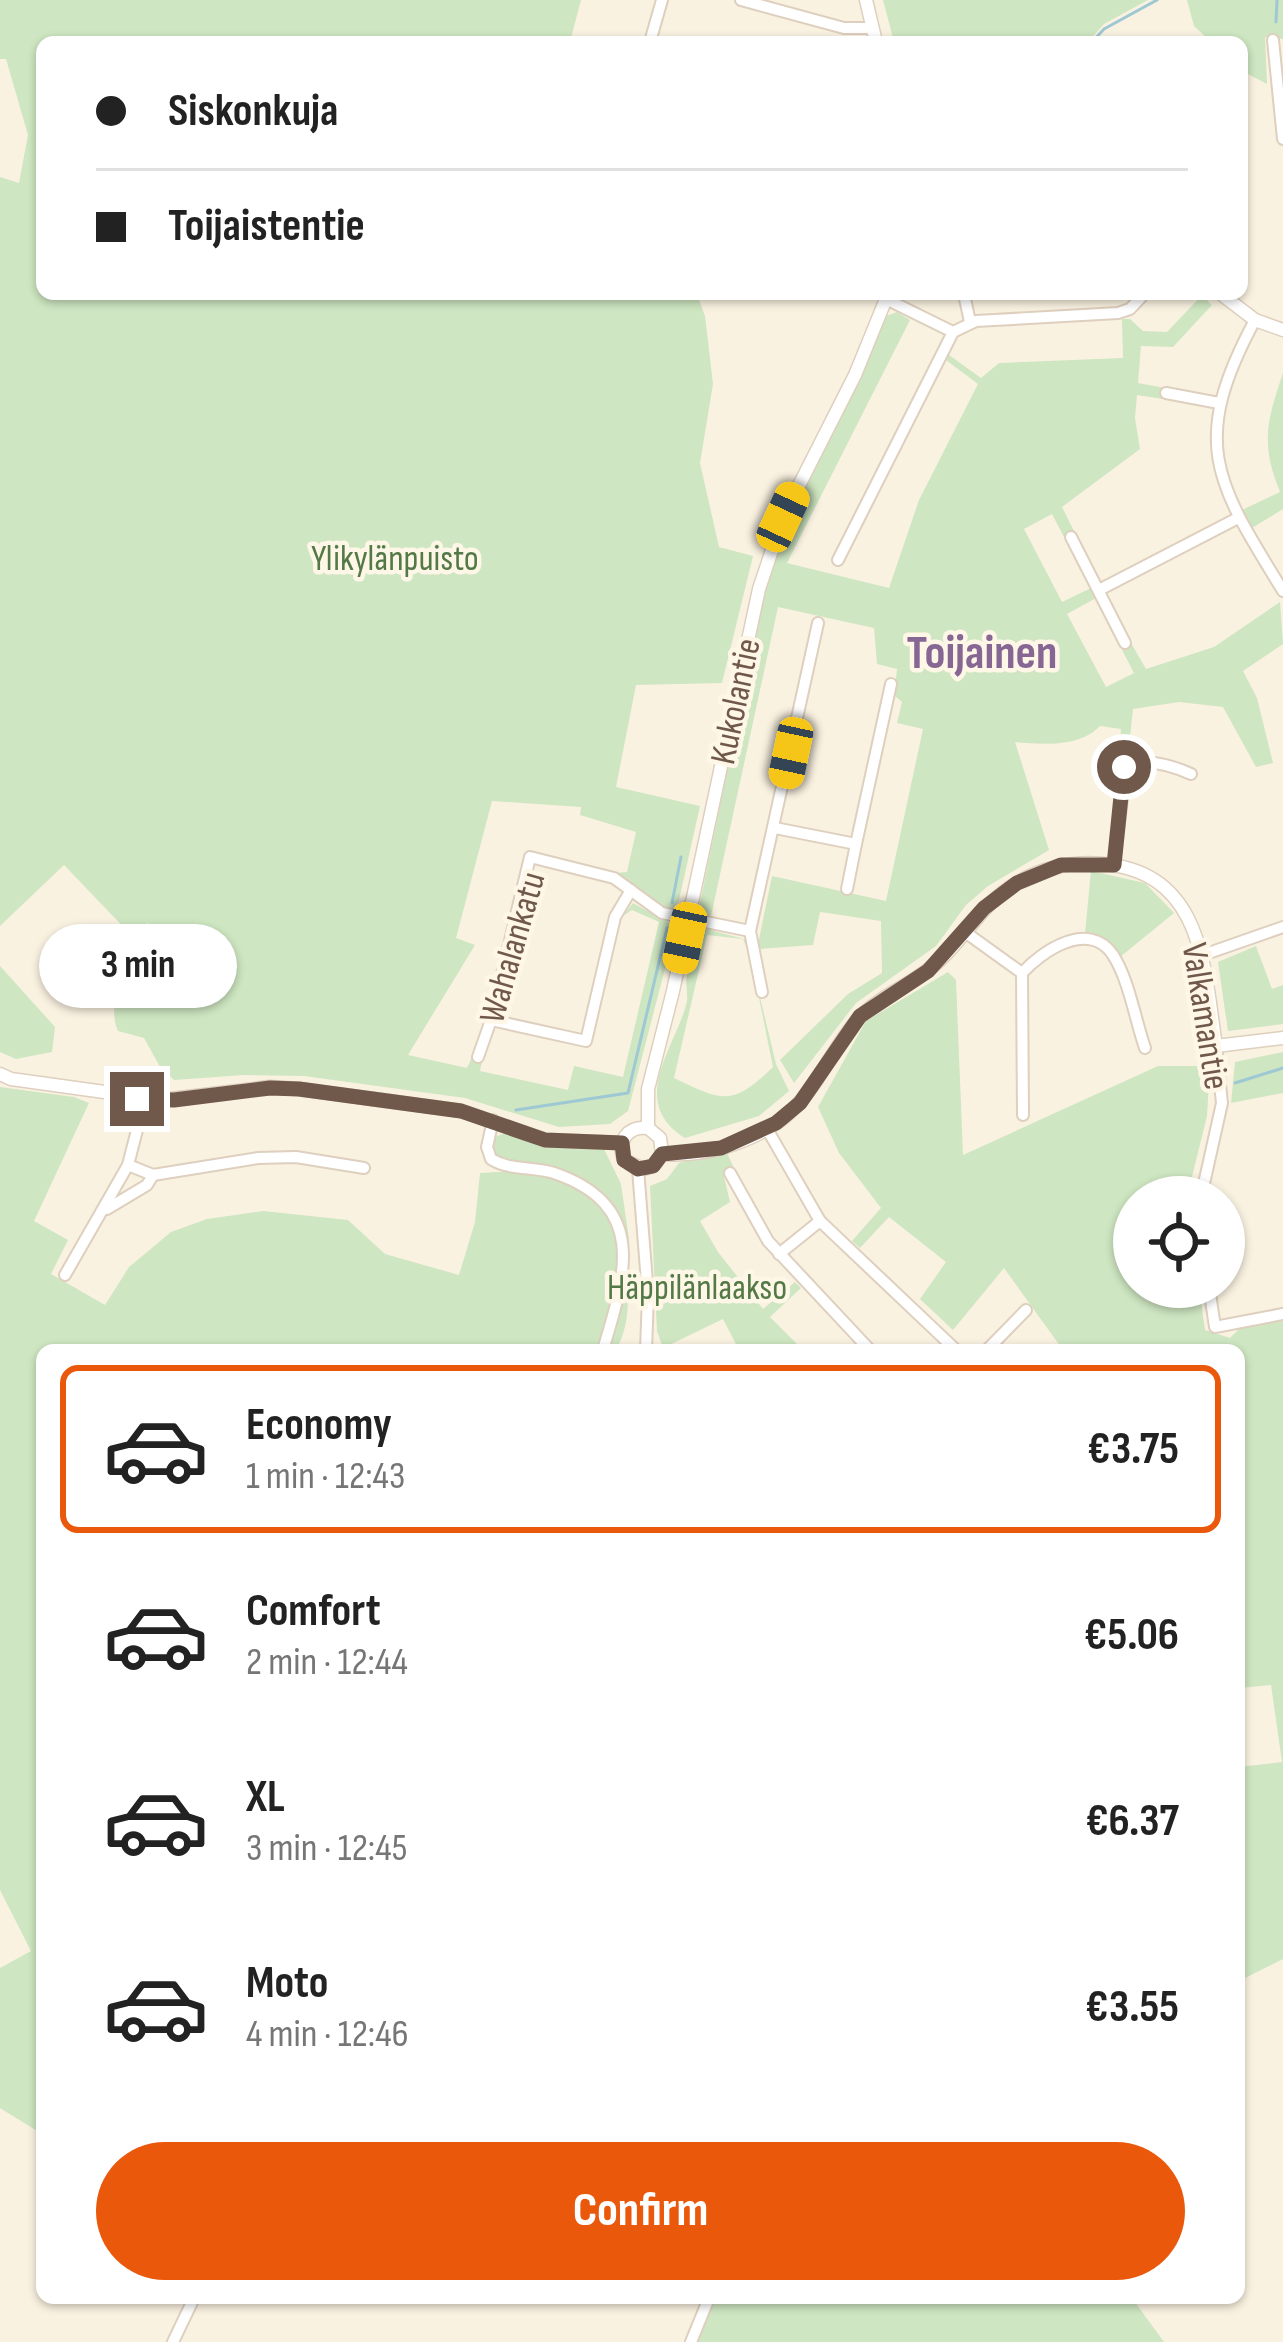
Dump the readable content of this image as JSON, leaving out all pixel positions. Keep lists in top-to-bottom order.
{
  "streets": {
    "street": ["Kukolantie", "Wahalankatu", "Valkamantie"]
  },
  "crossings": [
    ["Kukolantie", "Wahalankatu"],
    ["Kukolantie", "Valkamantie"]
  ],
  "districts": ["Toijainen"],
  "parks": ["Ylikylänpuisto", "Häppilänlaakso"],
  "page": {
    "banner": ["Siskonkuja", "Toijaistentie"],
    "bubble": "3 min",
    "list": [
      {
        "name": "Economy",
        "note": "1 min · 12:43",
        "value": "€3.75"
      },
      {
        "name": "Comfort",
        "note": "2 min · 12:44",
        "value": "€5.06"
      },
      {
        "name": "XL",
        "note": "3 min · 12:45",
        "value": "€6.37"
      },
      {
        "name": "Moto",
        "note": "4 min · 12:46",
        "value": "€3.55"
      }
    ],
    "buttons": "Confirm"
  }
}
